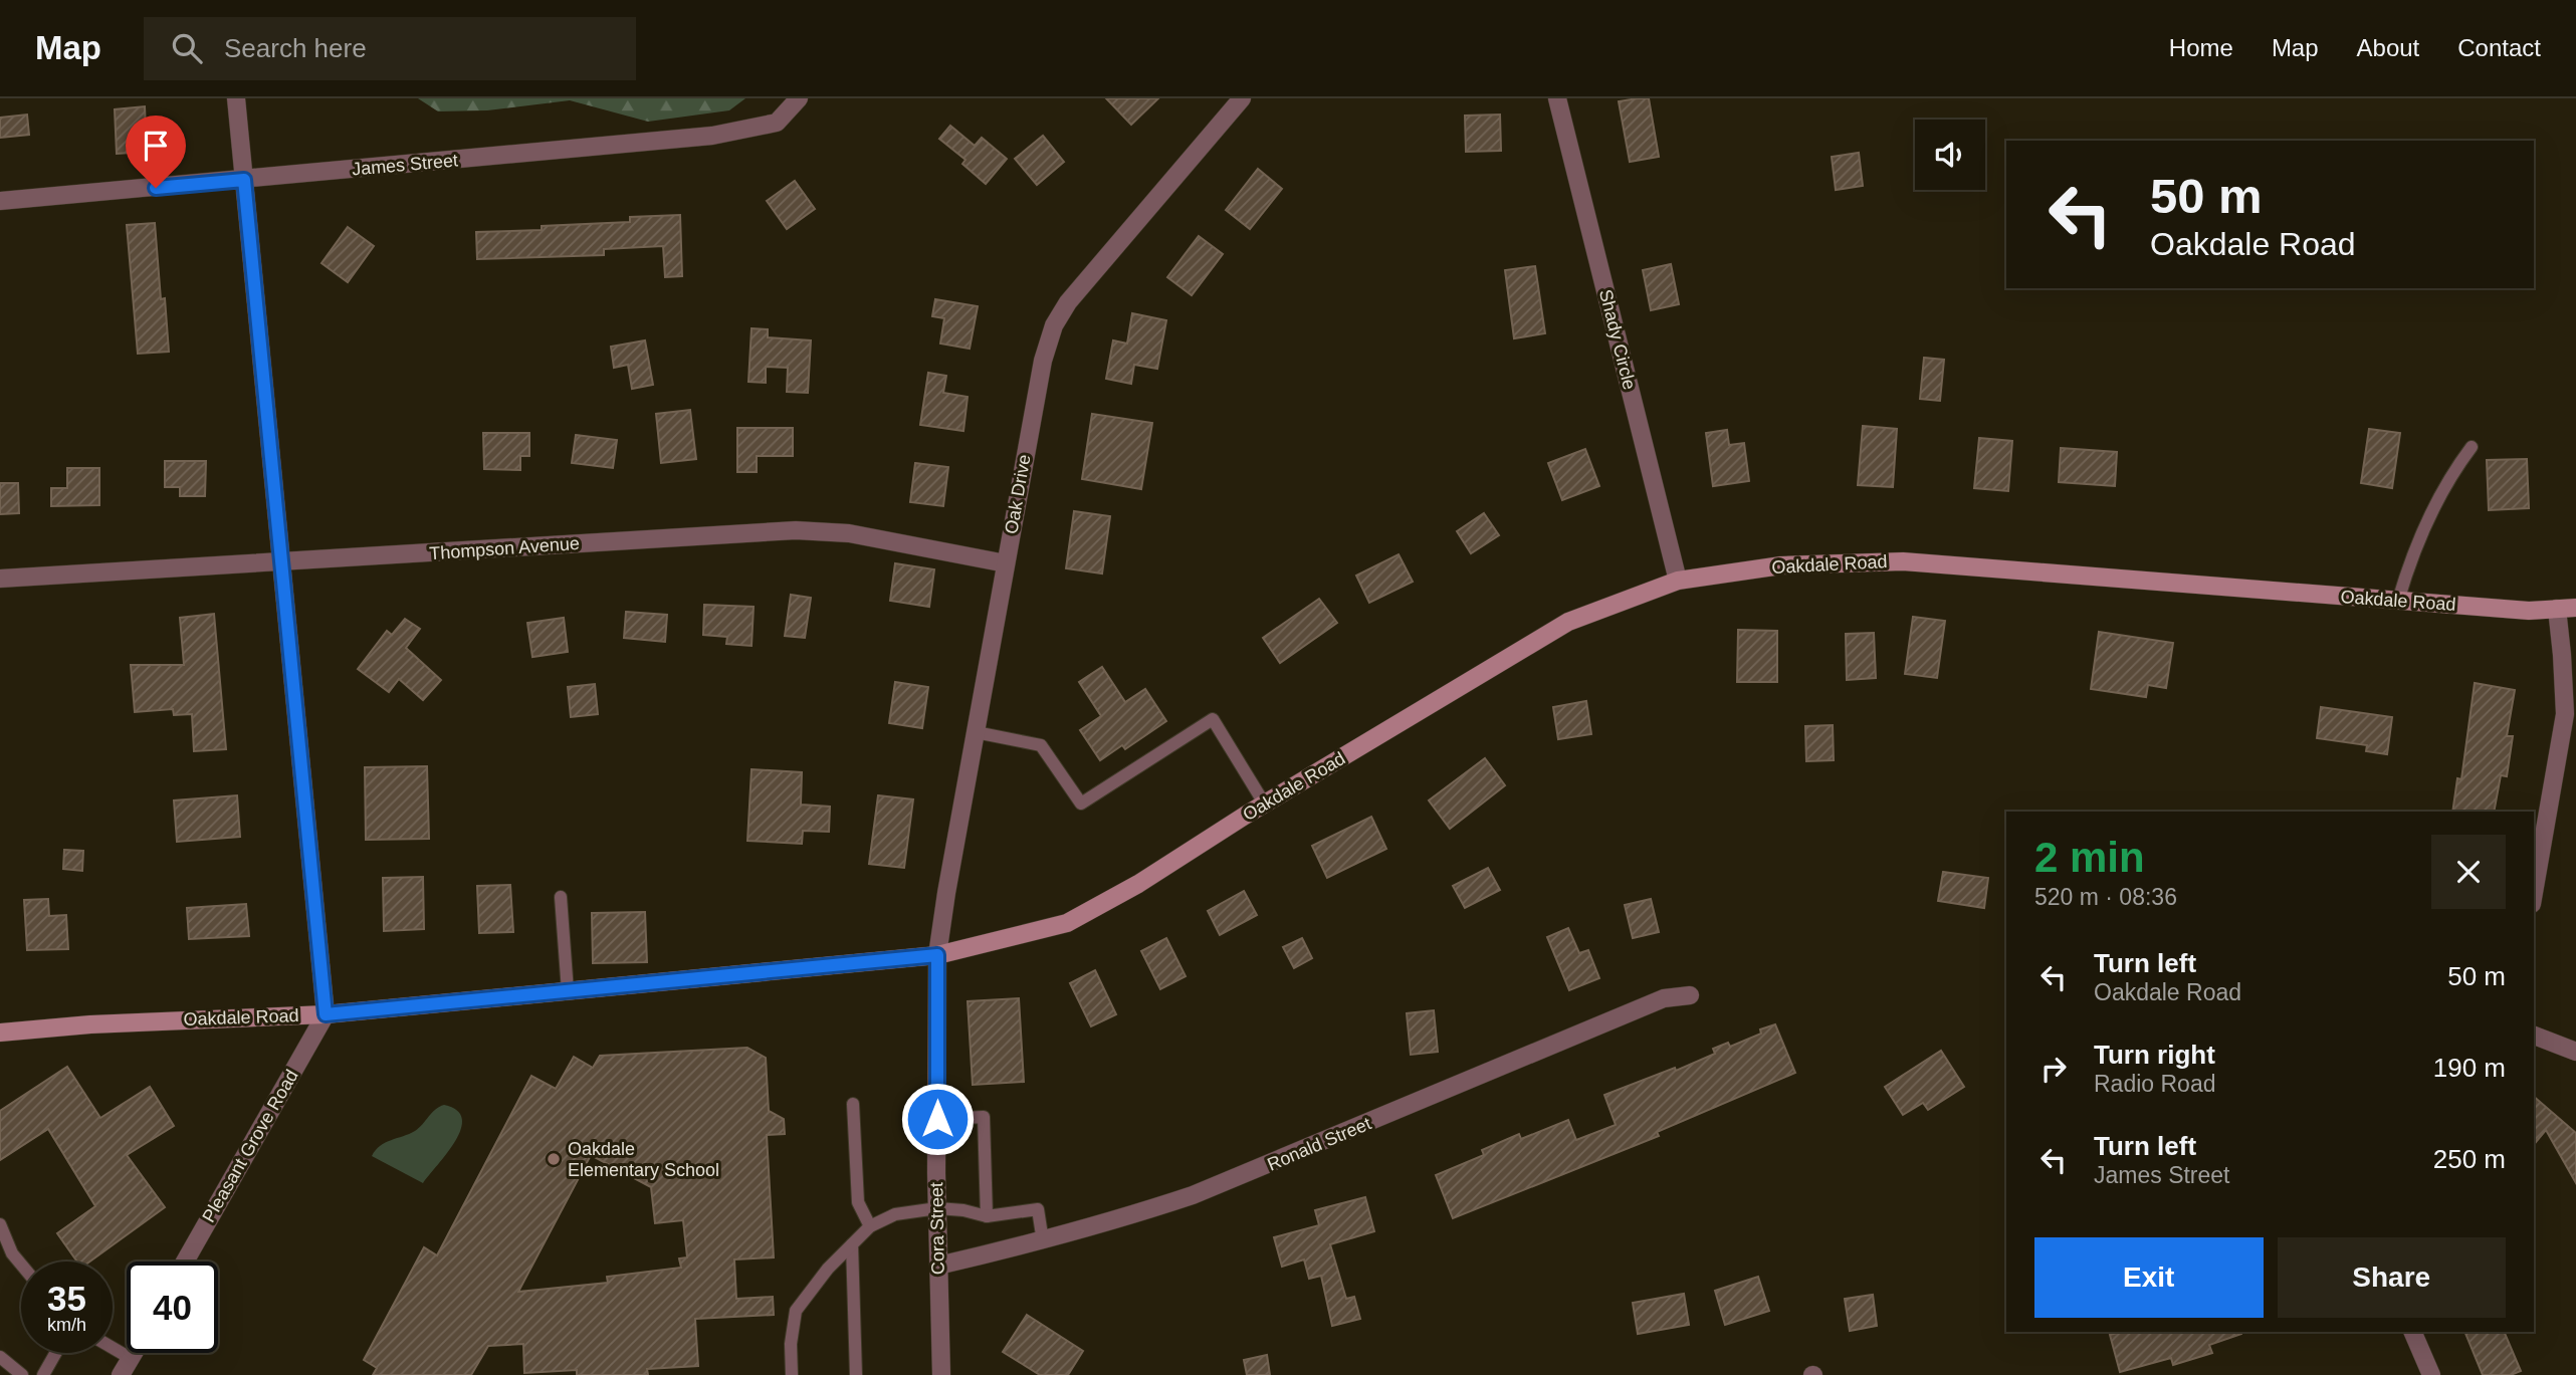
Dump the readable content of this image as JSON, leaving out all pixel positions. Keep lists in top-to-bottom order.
{
  "streets": {
    "main road": ["Oakdale Road"],
    "street": [
      "James Street",
      "Shady Circle",
      "Oak Drive",
      "Thompson Avenue",
      "Ronald Street",
      "Pleasant Grove Road",
      "Cora Street"
    ]
  },
  "crossings": [
    ["Shady Circle", "Oakdale Road"],
    ["Oak Drive", "Thompson Avenue"],
    ["Oak Drive", "Oakdale Road"],
    ["Oak Drive", "Cora Street"],
    ["Oakdale Road", "Pleasant Grove Road"],
    ["Oakdale Road", "Cora Street"],
    ["Ronald Street", "Cora Street"]
  ],
  "places": ["Oakdale Elementary School"],
  "page": {
    "header": "Map",
    "search": "Search here",
    "nav": [
      "Home",
      "Map",
      "About",
      "Contact"
    ],
    "turn": ["50 m", "Oakdale Road"],
    "heading": ["2 min", "520 m · 08:36"],
    "list": [
      {
        "name": "Turn left",
        "note": "Oakdale Road",
        "value": "50 m"
      },
      {
        "name": "Turn right",
        "note": "Radio Road",
        "value": "190 m"
      },
      {
        "name": "Turn left",
        "note": "James Street",
        "value": "250 m"
      }
    ],
    "buttons": ["Exit", "Share"],
    "speed": "35 km/h",
    "limit": "40"
  }
}
